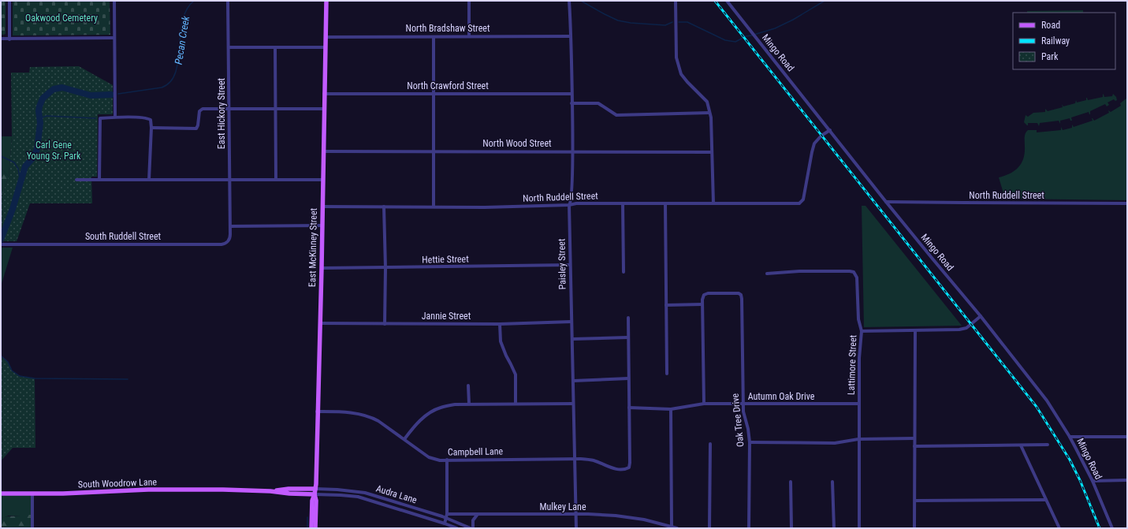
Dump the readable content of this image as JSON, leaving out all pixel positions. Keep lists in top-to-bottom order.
{
  "streets": {
    "main road": ["East McKinney Street", "South Woodrow Lane"],
    "street": [
      "North Bradshaw Street",
      "Mingo Road",
      "North Crawford Street",
      "East Hickory Street",
      "North Wood Street",
      "North Ruddell Street",
      "South Ruddell Street",
      "Hettie Street",
      "Paisley Street",
      "Jannie Street",
      "Lattimore Street",
      "Autumn Oak Drive",
      "Oak Tree Drive",
      "Campbell Lane",
      "Audra Lane",
      "Mulkey Lane"
    ]
  },
  "crossings": [
    ["North Bradshaw Street", "East McKinney Street"],
    ["North Bradshaw Street", "Paisley Street"],
    ["Mingo Road", "North Ruddell Street"],
    ["North Crawford Street", "East McKinney Street"],
    ["North Crawford Street", "Paisley Street"],
    ["East Hickory Street", "South Ruddell Street"],
    ["North Wood Street", "East McKinney Street"],
    ["North Wood Street", "Paisley Street"],
    ["North Ruddell Street", "East McKinney Street"],
    ["North Ruddell Street", "Paisley Street"],
    ["East McKinney Street", "Hettie Street"],
    ["East McKinney Street", "Jannie Street"],
    ["East McKinney Street", "Campbell Lane"],
    ["East McKinney Street", "Audra Lane"],
    ["Hettie Street", "Paisley Street"],
    ["Paisley Street", "Jannie Street"],
    ["Paisley Street", "Campbell Lane"],
    ["Paisley Street", "Mulkey Lane"],
    ["Lattimore Street", "Autumn Oak Drive"],
    ["Autumn Oak Drive", "Oak Tree Drive"],
    ["Autumn Oak Drive", "Campbell Lane"]
  ],
  "water": ["Pecan Creek"],
  "parks": ["Oakwood Cemetery", "Carl Gene Young Sr. Park"],
  "legend": ["Road", "Railway", "Park"]
}
